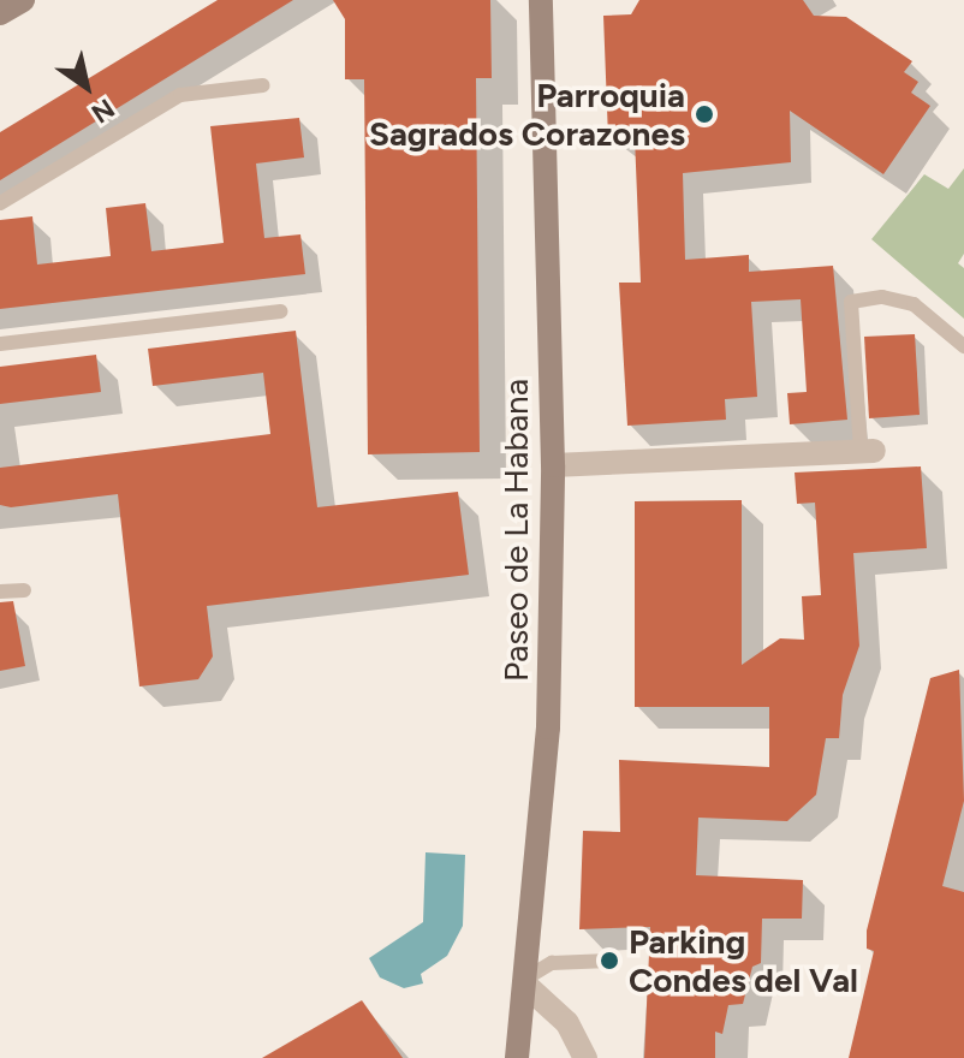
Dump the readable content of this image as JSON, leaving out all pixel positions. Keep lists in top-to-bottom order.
{
  "streets": {
    "street": ["Paseo de La Habana"]
  },
  "places": ["Parroquia Sagrados Corazones", "Parking Condes del Val"],
  "north": "bottom right"
}
